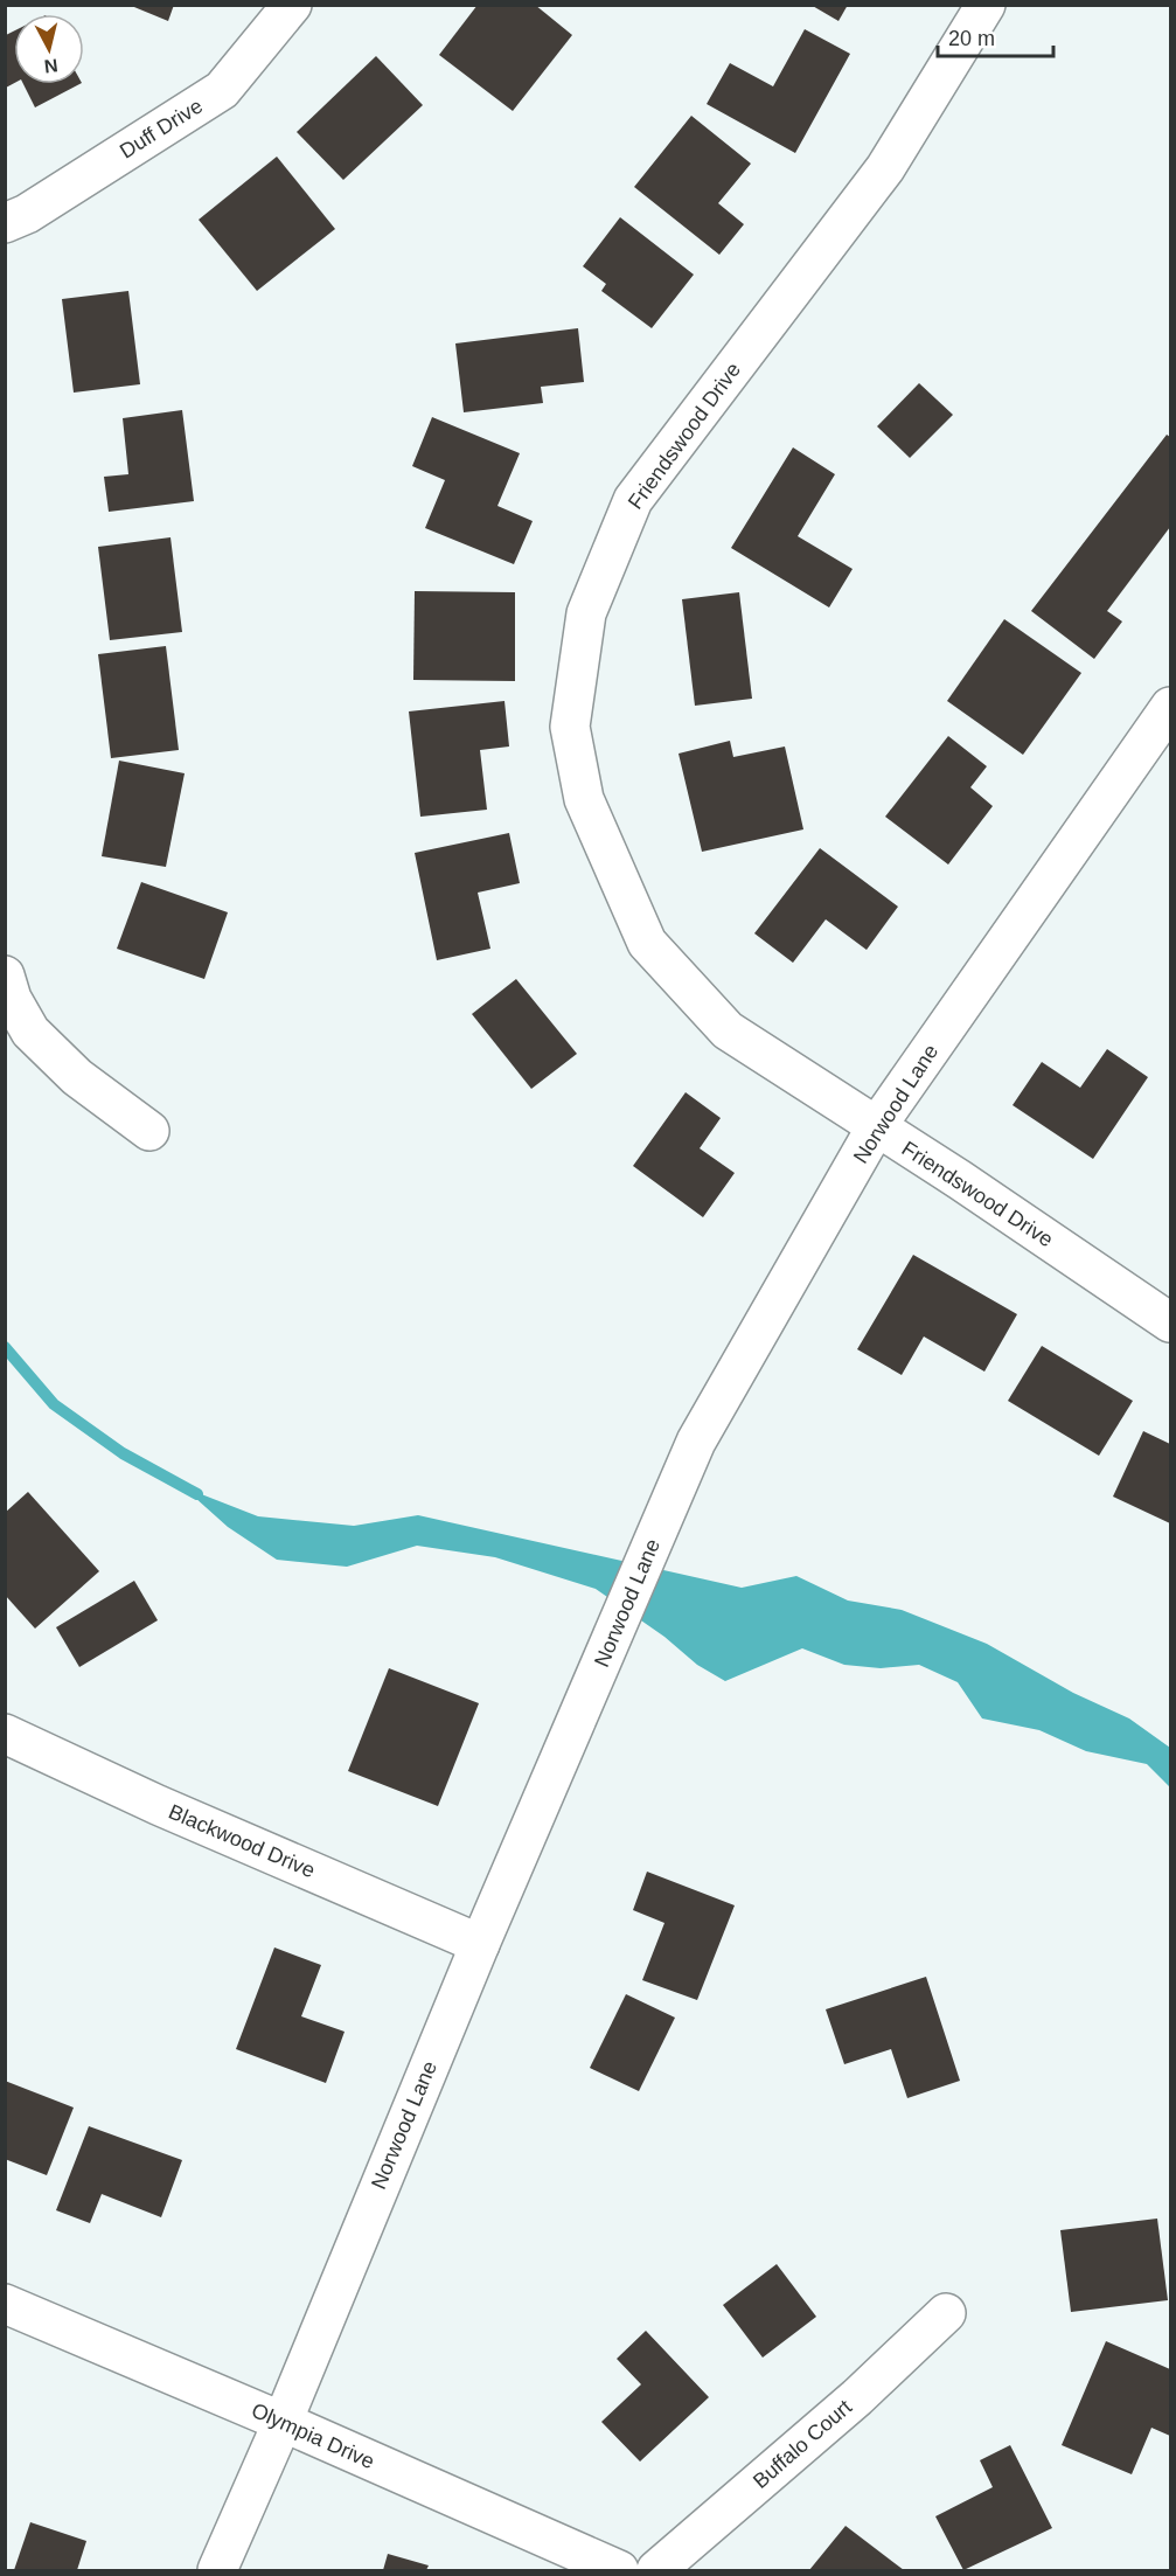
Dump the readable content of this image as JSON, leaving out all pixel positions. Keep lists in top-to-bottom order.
{
  "streets": {
    "street": [
      "Duff Drive",
      "Friendswood Drive",
      "Norwood Lane",
      "Blackwood Drive",
      "Olympia Drive",
      "Buffalo Court"
    ]
  },
  "crossings": [
    ["Friendswood Drive", "Norwood Lane"],
    ["Norwood Lane", "Blackwood Drive"],
    ["Norwood Lane", "Olympia Drive"]
  ],
  "scale_bar": "20 m",
  "north": "bottom"
}
